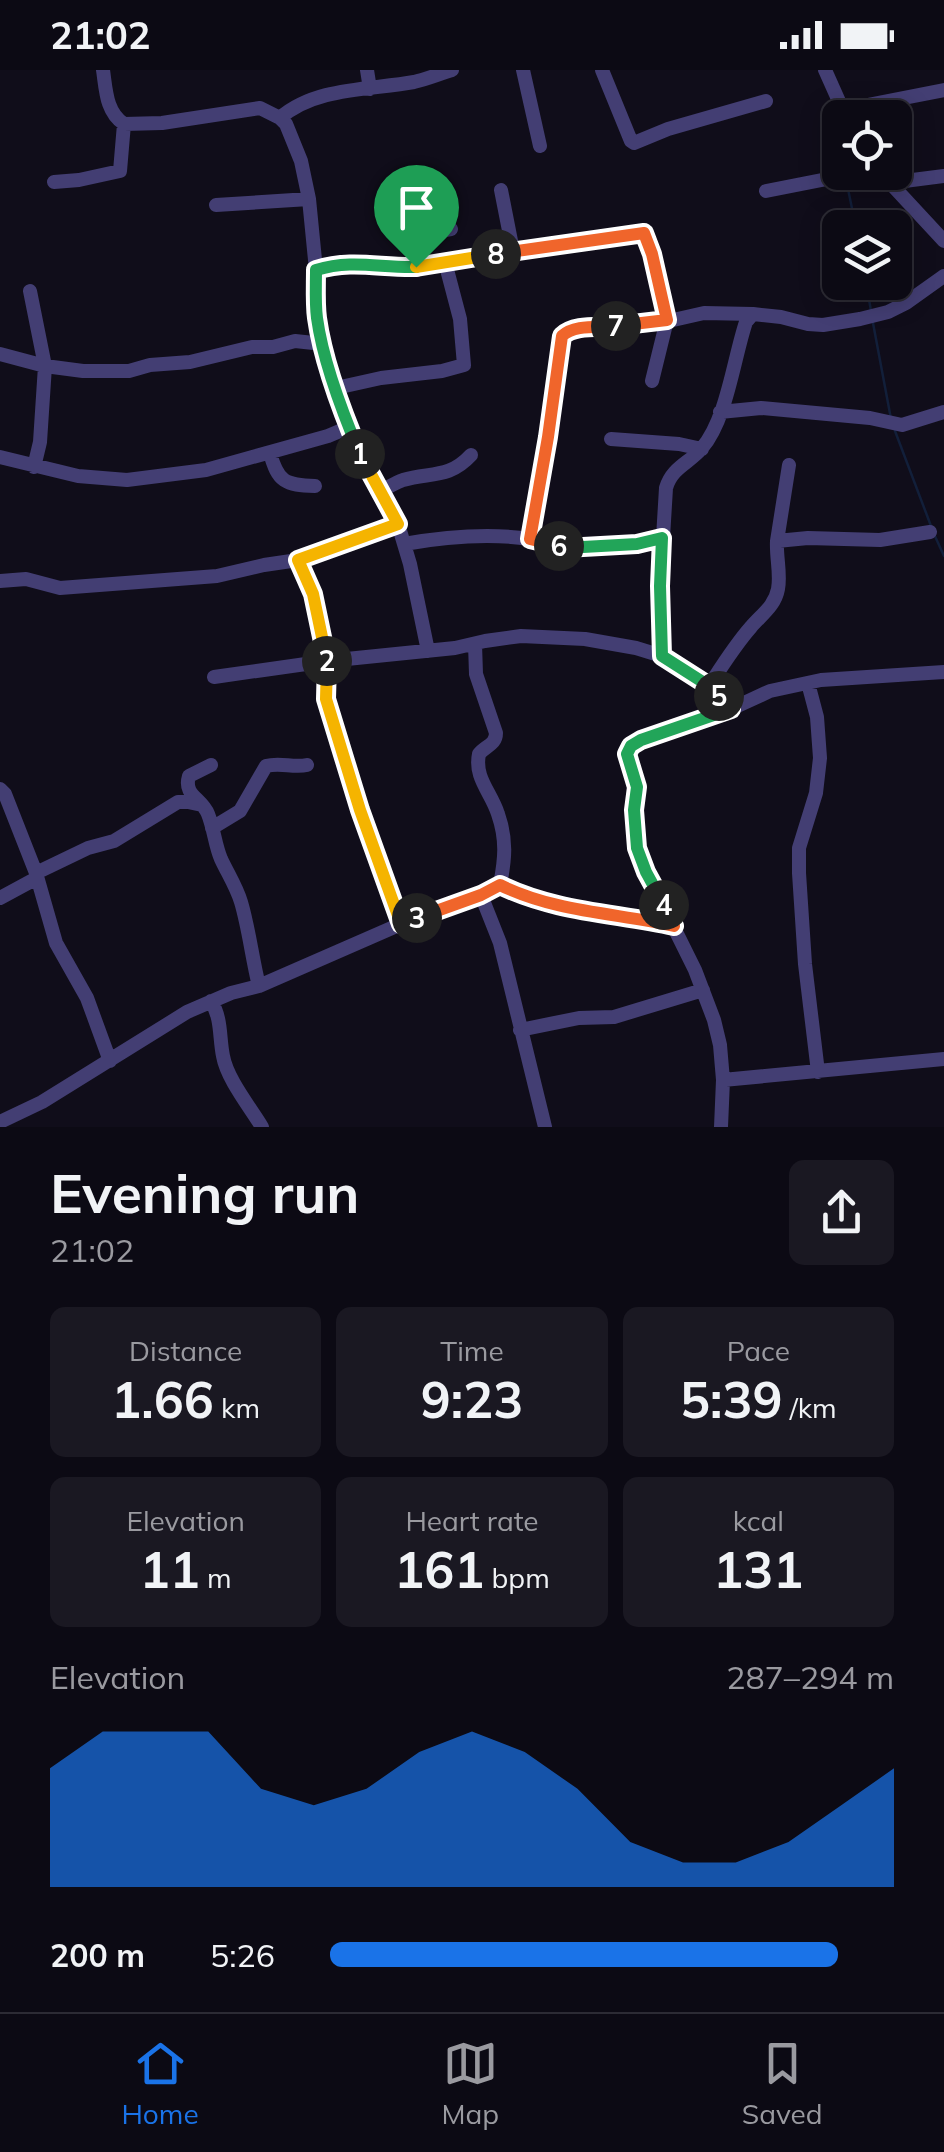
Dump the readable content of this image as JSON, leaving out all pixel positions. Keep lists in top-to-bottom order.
{
  "page": {
    "status": "21:02",
    "pins": [
      "8",
      "7",
      "1",
      "6",
      "2",
      "5",
      "4",
      "3"
    ],
    "heading": ["Evening run", "21:02"],
    "stats": [
      ["Distance", "1.66 km"],
      ["Time", "9:23"],
      ["Pace", "5:39 /km"],
      ["Elevation", "11 m"],
      ["Heart rate", "161 bpm"],
      ["kcal", "131"]
    ],
    "chart": ["Elevation", "287–294 m"],
    "list": [
      {
        "name": "200 m",
        "note": "5:26"
      }
    ],
    "tabs": ["Home", "Map", "Saved"]
  }
}
